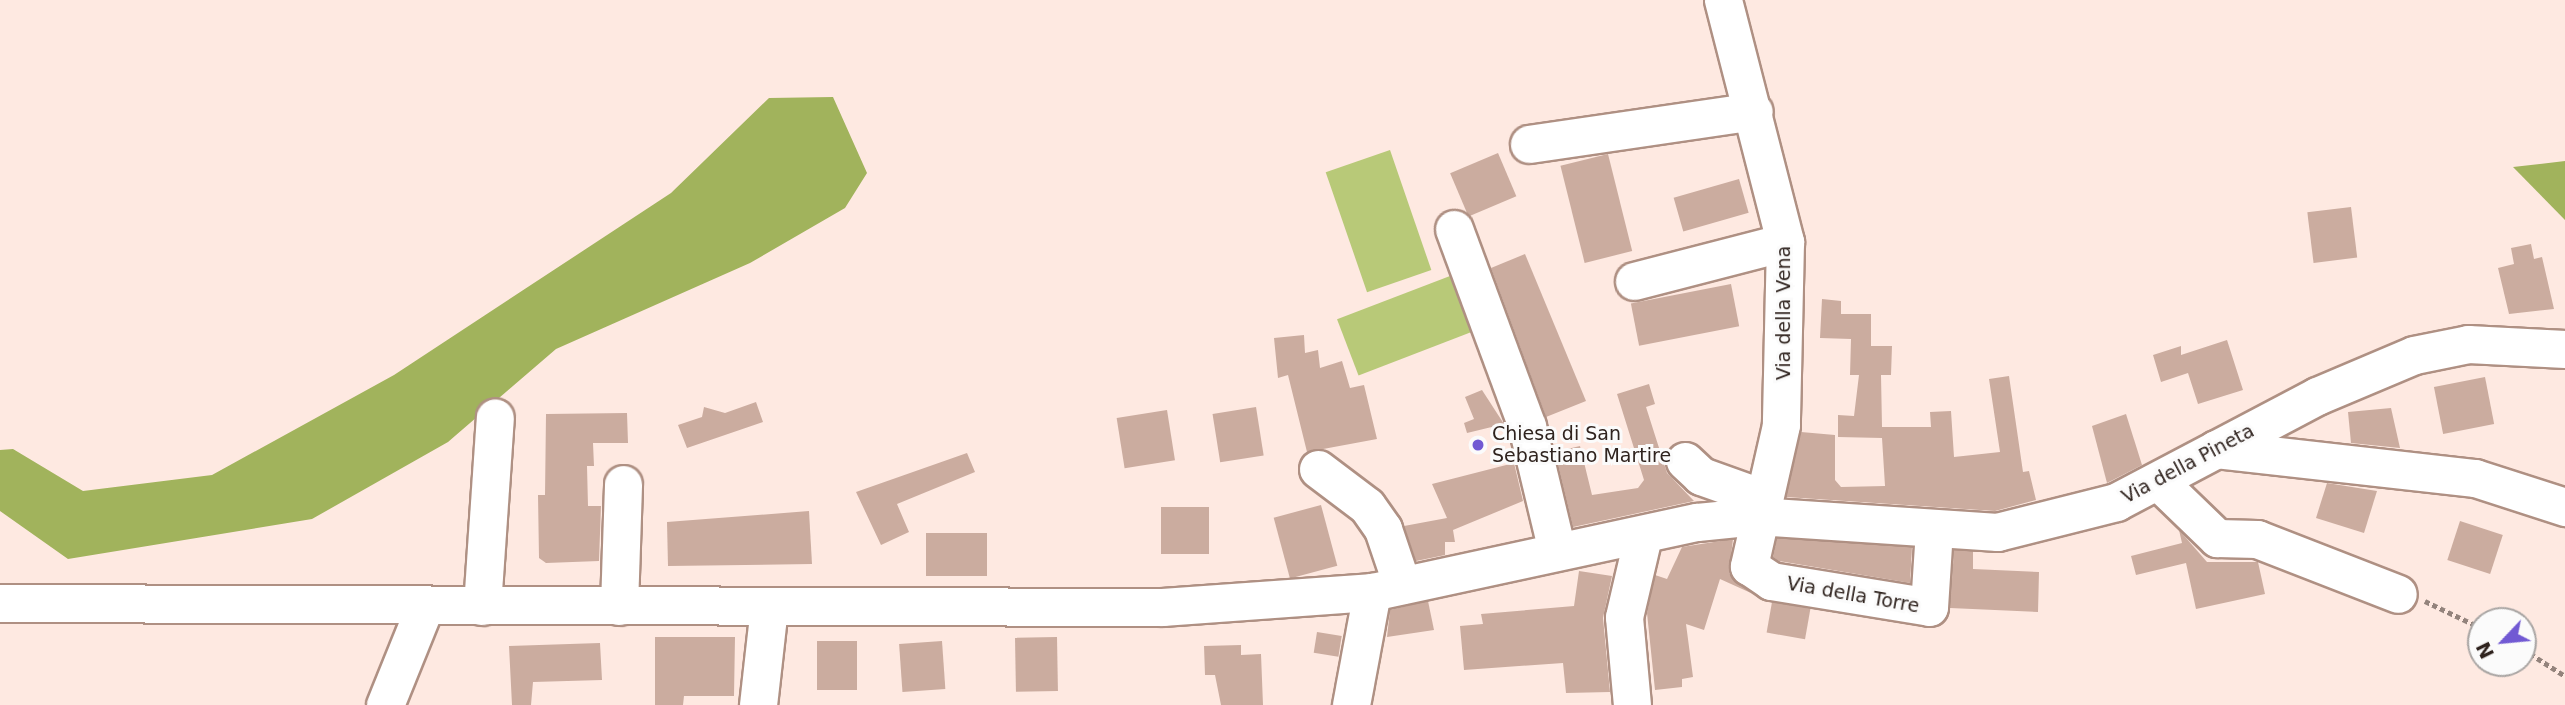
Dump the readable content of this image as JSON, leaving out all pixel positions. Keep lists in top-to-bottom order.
{
  "streets": {
    "street": ["Via della Vena", "Via della Pineta", "Via della Torre"]
  },
  "crossings": [
    ["Via della Vena", "Via della Pineta"],
    ["Via della Vena", "Via della Torre"],
    ["Via della Pineta", "Via della Torre"]
  ],
  "places": ["Chiesa di San Sebastiano Martire"],
  "north": "bottom left"
}
